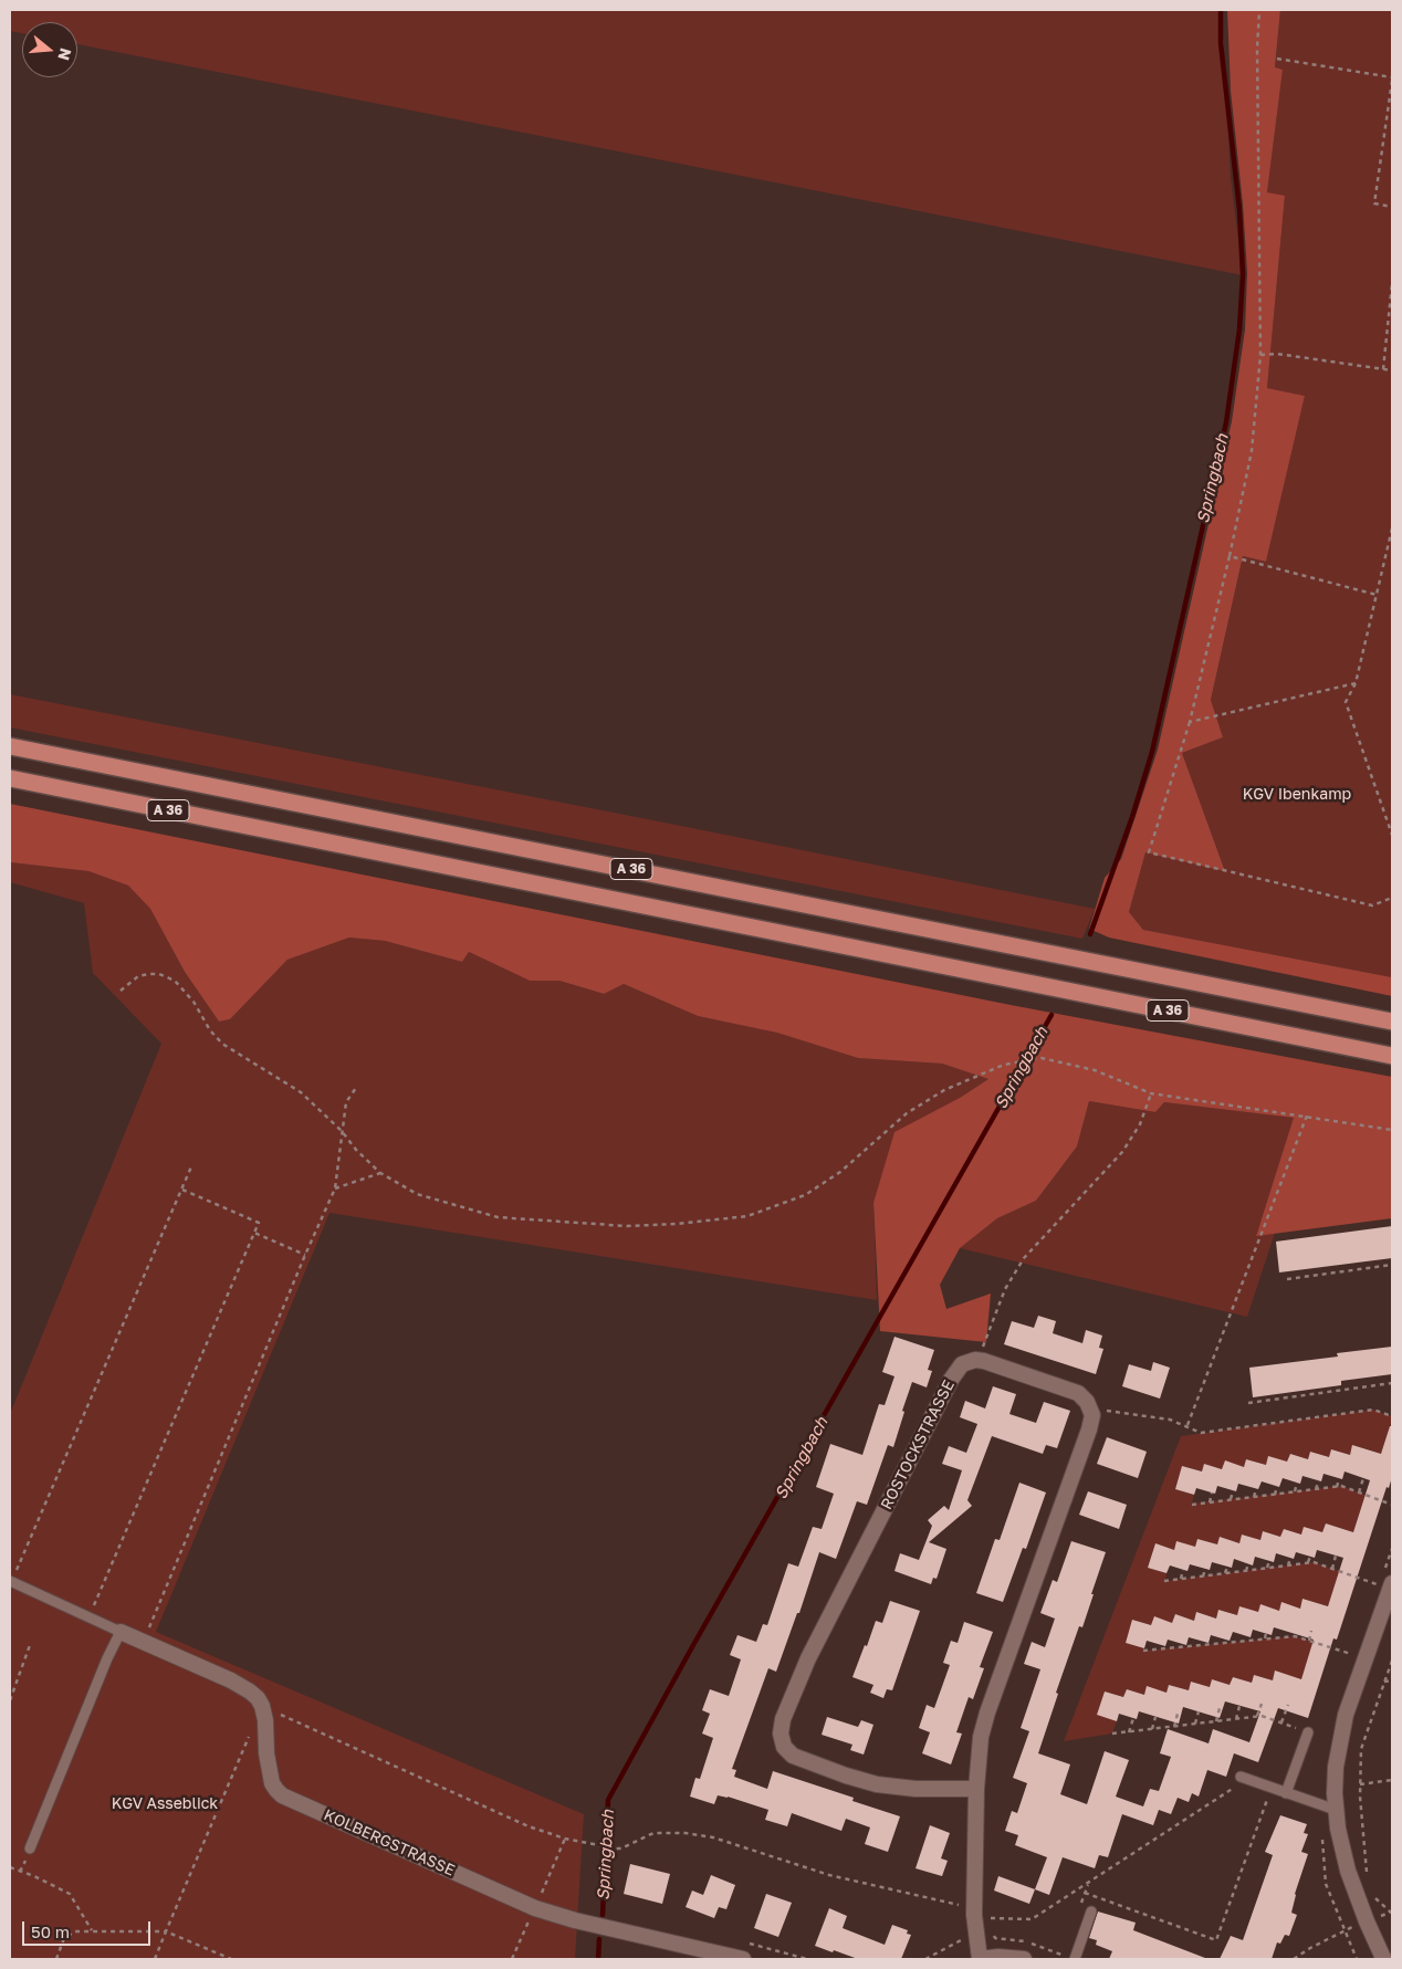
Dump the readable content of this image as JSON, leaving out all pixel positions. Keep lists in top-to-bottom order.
{
  "streets": {
    "highway": ["A 36"],
    "street": ["ROSTOCKSTRASSE", "KOLBERGSTRASSE"]
  },
  "water": ["Springbach"],
  "parks": ["KGV Ibenkamp", "KGV Asseblick"],
  "scale_bar": "50 m",
  "north": "right"
}
